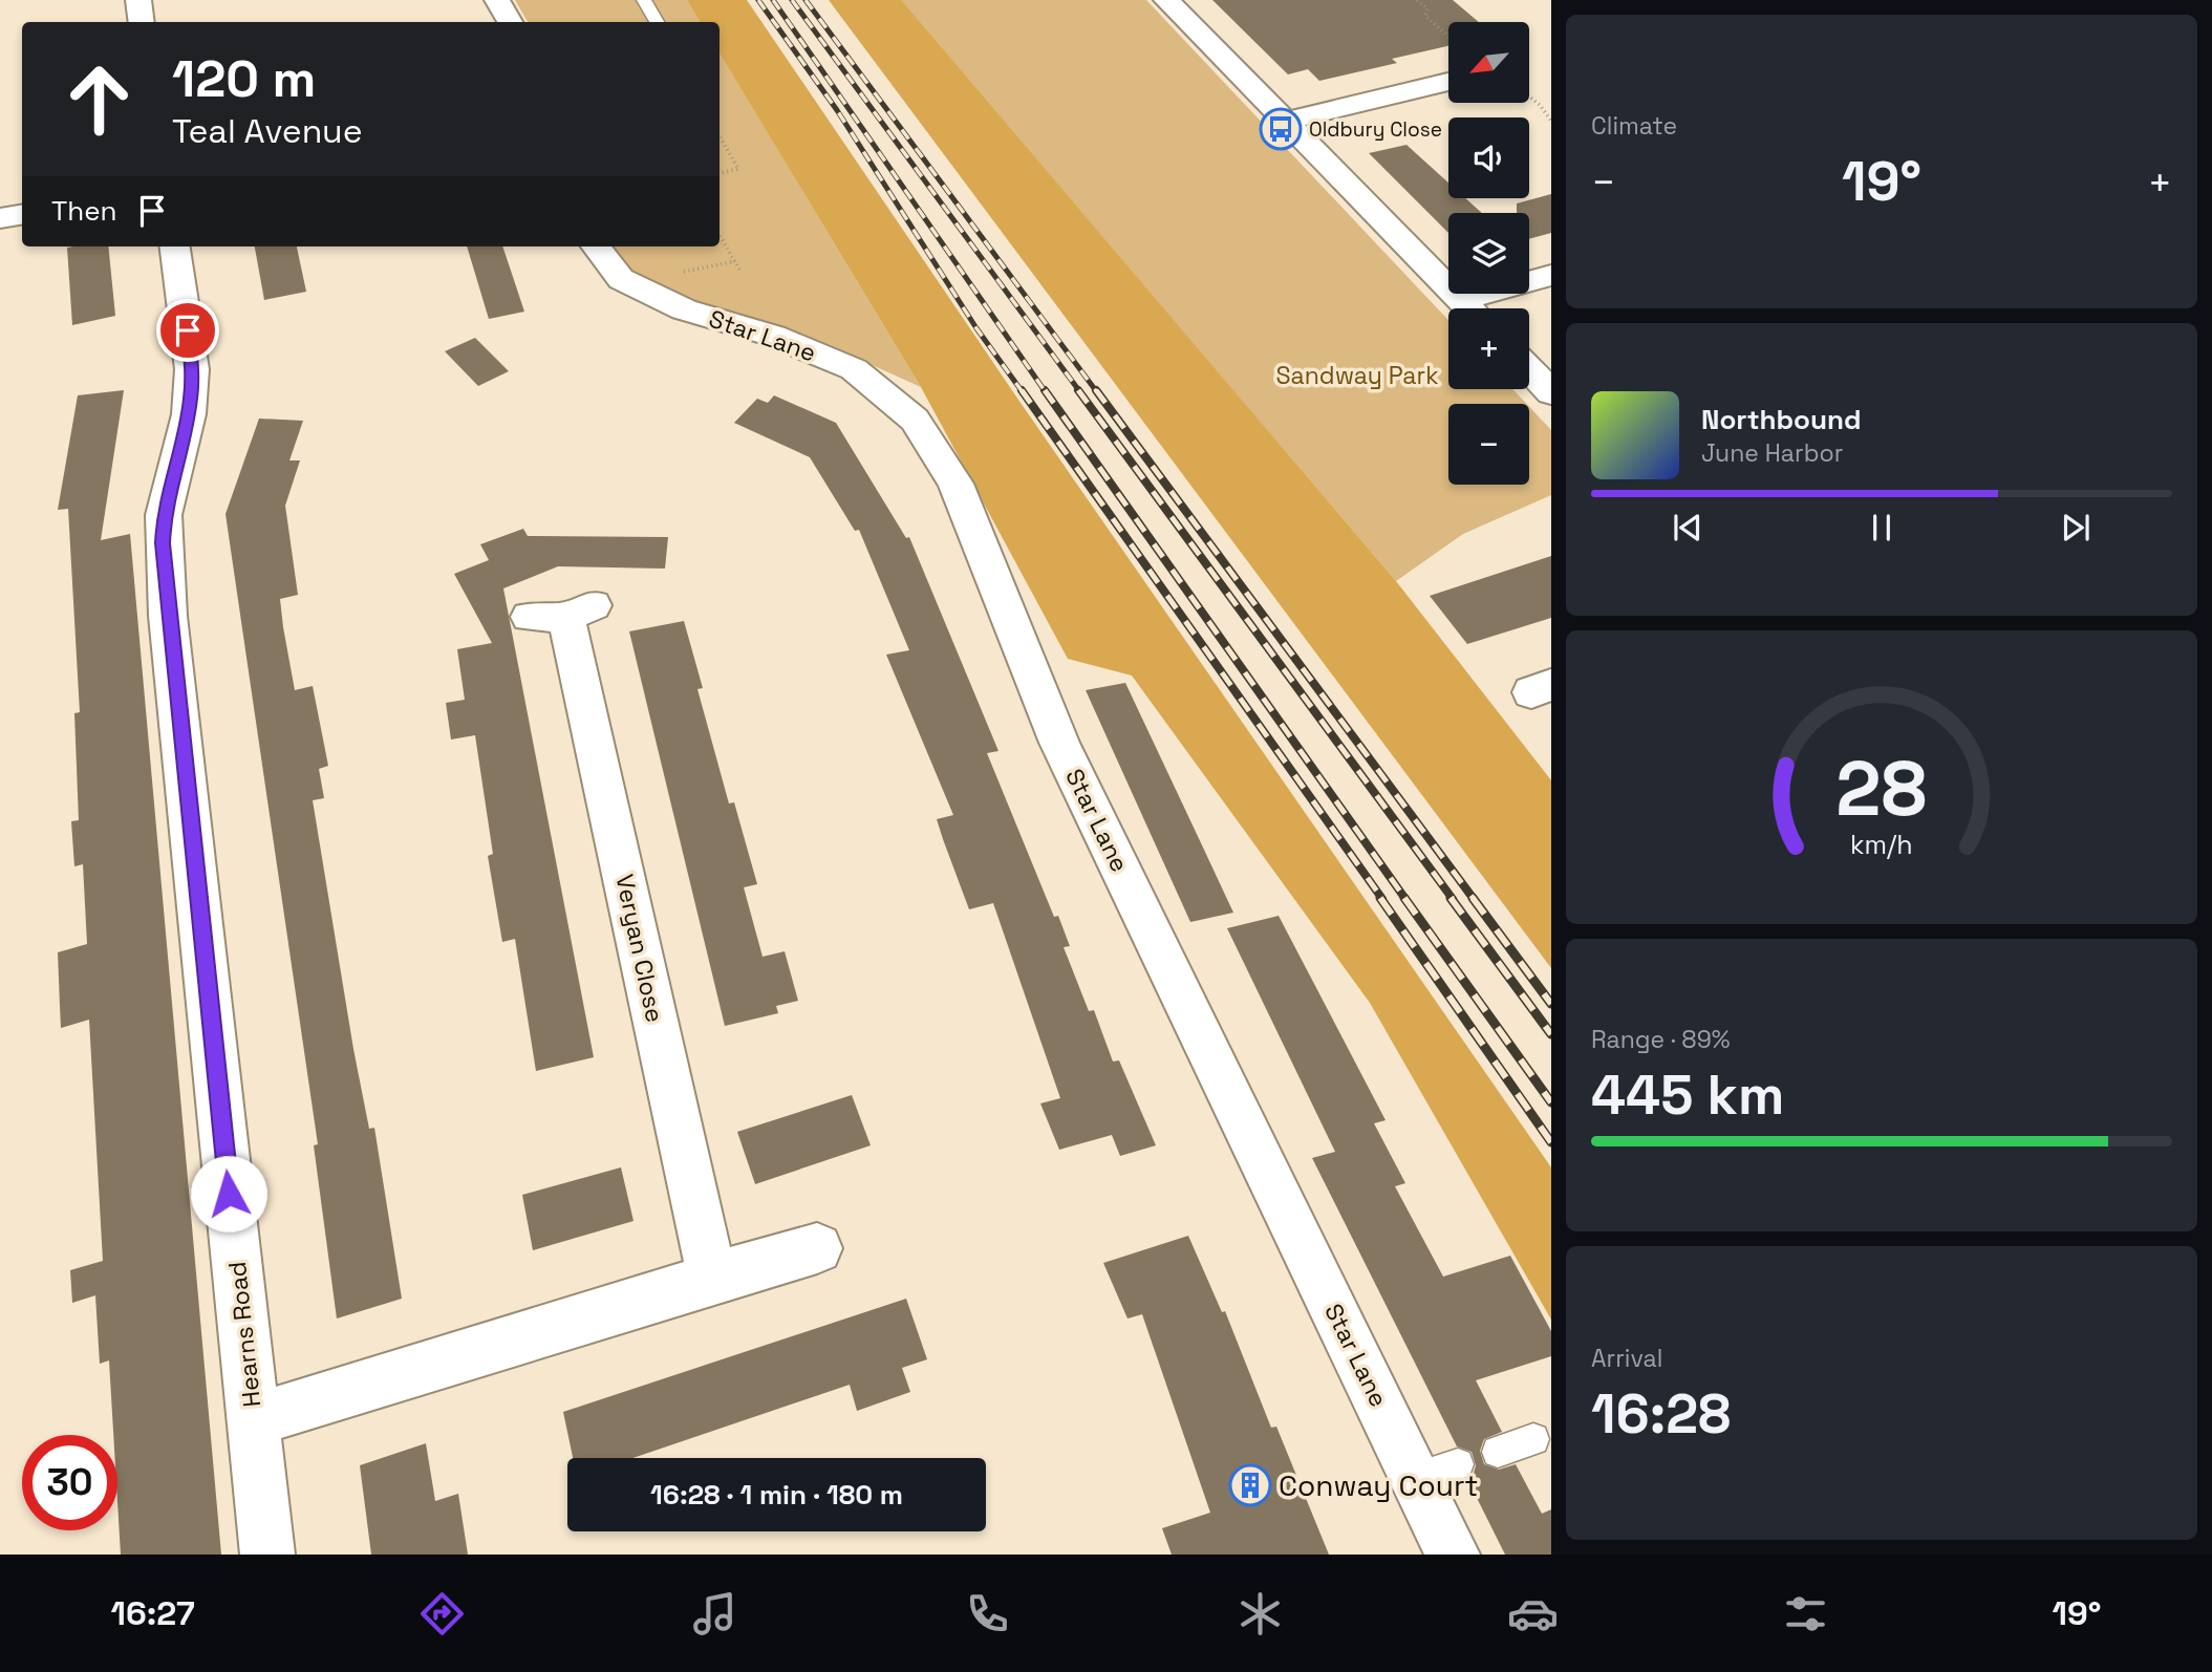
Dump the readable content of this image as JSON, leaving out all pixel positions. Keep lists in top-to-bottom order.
{
  "streets": {
    "street": ["Star Lane", "Veryan Close", "Hearns Road"]
  },
  "parks": ["Sandway Park"],
  "places": {
    "bus stop": ["Oldbury Close"],
    "building": ["Conway Court"]
  },
  "north": "bottom left",
  "page": {
    "tile": [
      "Climate",
      ["Range · 89%", "445 km"],
      ["Arrival", "16:28"]
    ],
    "map_buttons": ["+", "−"],
    "turn": ["120 m", "Teal Avenue"],
    "heat": ["−", "19°", "+"],
    "then": "Then",
    "song": ["Northbound", "June Harbor"],
    "limit": "30",
    "trip": "16:28 · 1 min · 180 m",
    "tabs": ["16:27", "19°"],
    "gauge": ["28", "km/h"]
  }
}
